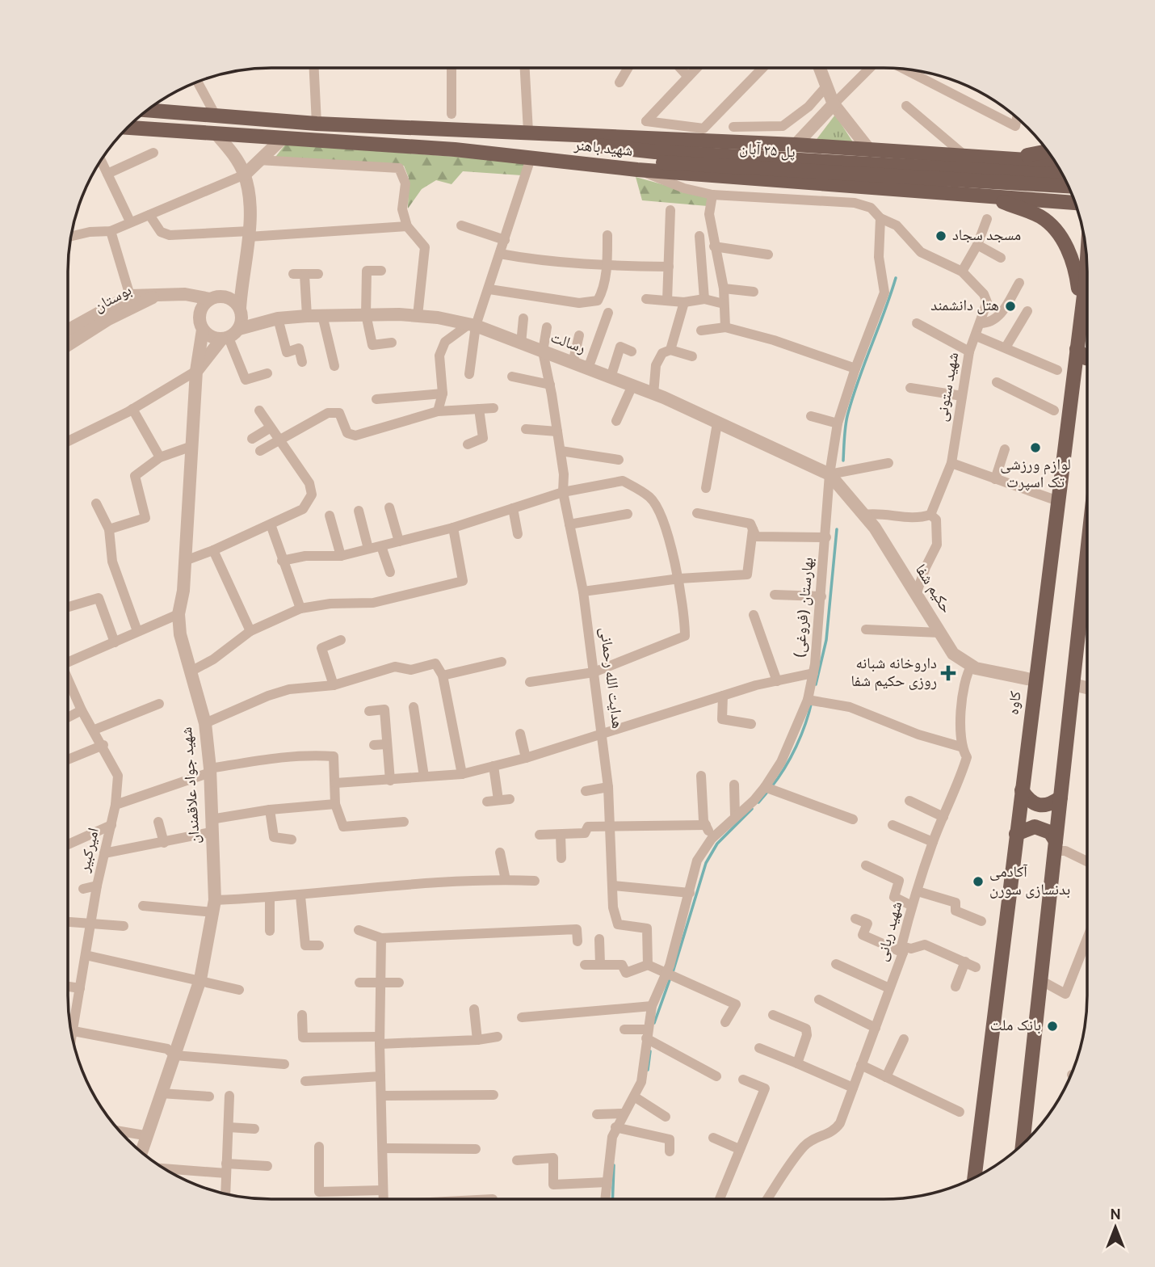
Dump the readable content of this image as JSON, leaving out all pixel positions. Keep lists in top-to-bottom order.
{
  "streets": {
    "main road": ["شهید باهنر", "پل ۲۵ آبان", "کاوه"],
    "street": [
      "بوستان",
      "رسالت",
      "شهید ستونی",
      "حکیم شفا",
      "بهارستان (فروغی)",
      "هدایت الله رحمانی",
      "شهید جواد علاقمندان",
      "امیرکبیر",
      "شهید ربانی"
    ]
  },
  "crossings": [
    ["شهید باهنر", "پل ۲۵ آبان"],
    ["رسالت", "حکیم شفا"],
    ["رسالت", "بهارستان (فروغی)"],
    ["رسالت", "هدایت الله رحمانی"],
    ["شهید ستونی", "بهارستان (فروغی)"],
    ["حکیم شفا", "بهارستان (فروغی)"],
    ["حکیم شفا", "کاوه"],
    ["حکیم شفا", "شهید ربانی"]
  ],
  "places": {
    "other": [
      "مسجد سجاد",
      "هتل دانشمند",
      "لوازم ورزشی تک اسپرت",
      "آکادمی بدنسازی سورن",
      "بانک ملت"
    ],
    "health": ["داروخانه شبانه‌ روزی حکیم شفا"]
  },
  "north": "top"
}
